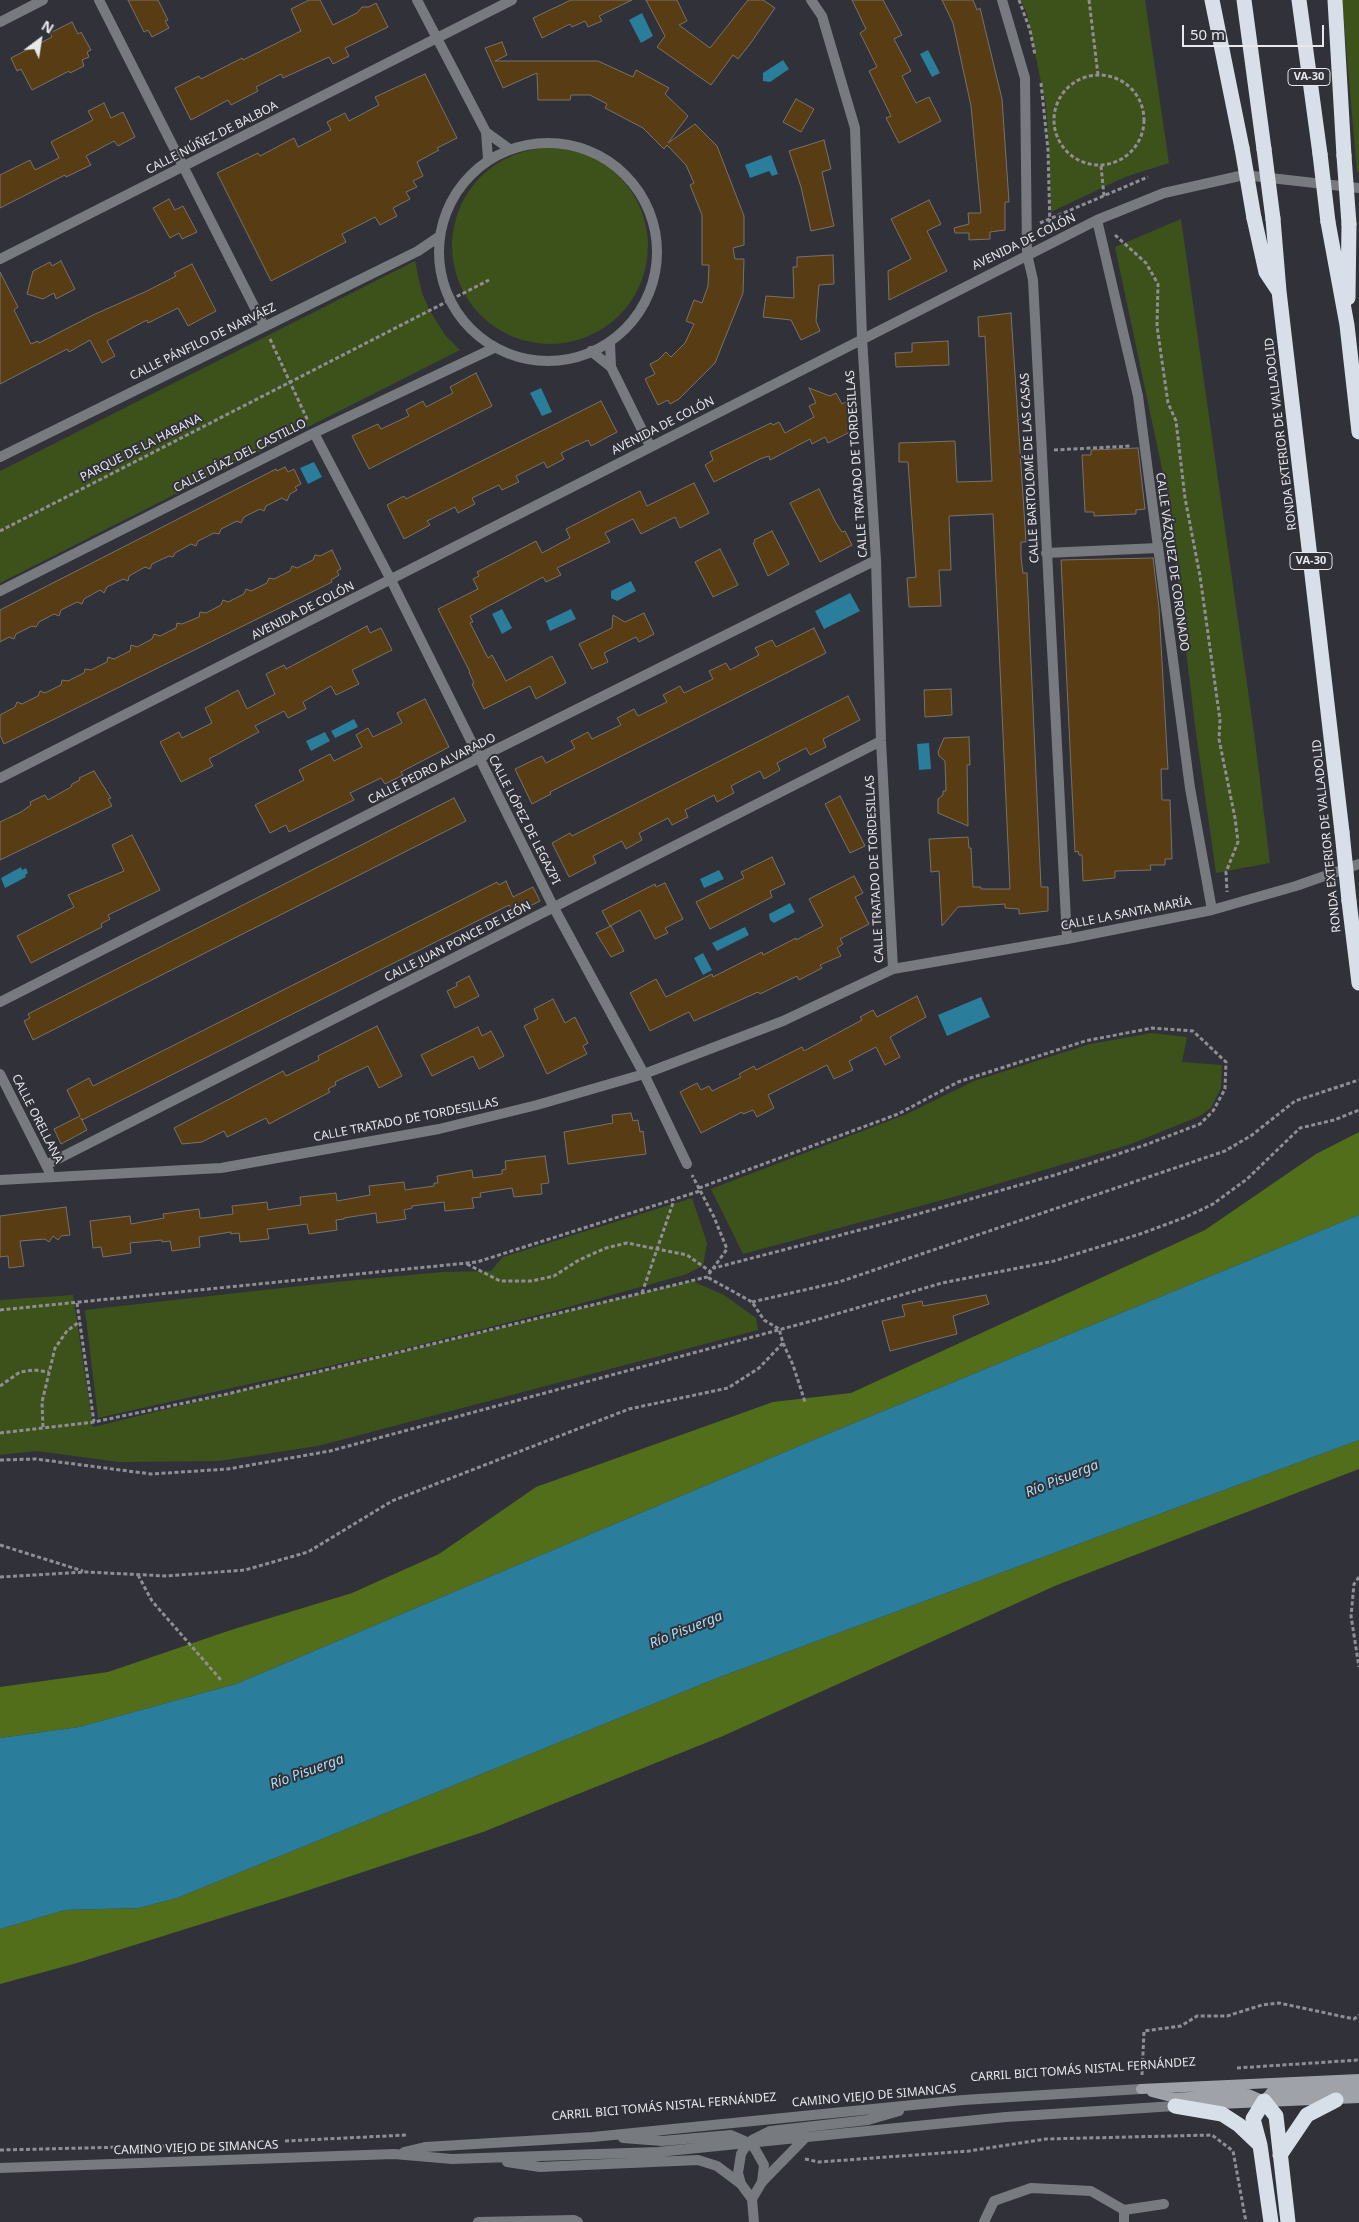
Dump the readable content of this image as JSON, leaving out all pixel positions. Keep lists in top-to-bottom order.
{
  "streets": {
    "highway": ["VA-30", "RONDA EXTERIOR DE VALLADOLID"],
    "main road": ["CAMINO VIEJO DE SIMANCAS"],
    "street": [
      "CALLE NÚÑEZ DE BALBOA",
      "AVENIDA DE COLÓN",
      "CALLE PÁNFILO DE NARVÁEZ",
      "CALLE DÍAZ DEL CASTILLO",
      "CALLE TRATADO DE TORDESILLAS",
      "CALLE BARTOLOMÉ DE LAS CASAS",
      "CALLE VÁZQUEZ DE CORONADO",
      "CALLE PEDRO ALVARADO",
      "CALLE LÓPEZ DE LEGAZPI",
      "CALLE LA SANTA MARÍA",
      "CALLE JUAN PONCE DE LEÓN",
      "CALLE ORELLANA"
    ],
    "path": ["PARQUE DE LA HABANA", "CARRIL BICI TOMÁS NISTAL FERNÁNDEZ"]
  },
  "crossings": [
    ["AVENIDA DE COLÓN", "CALLE TRATADO DE TORDESILLAS"],
    ["AVENIDA DE COLÓN", "CALLE BARTOLOMÉ DE LAS CASAS"],
    ["AVENIDA DE COLÓN", "CALLE VÁZQUEZ DE CORONADO"],
    ["AVENIDA DE COLÓN", "CALLE LÓPEZ DE LEGAZPI"],
    ["CALLE DÍAZ DEL CASTILLO", "CALLE LÓPEZ DE LEGAZPI"],
    ["CALLE TRATADO DE TORDESILLAS", "CALLE PEDRO ALVARADO"],
    ["CALLE TRATADO DE TORDESILLAS", "CALLE LÓPEZ DE LEGAZPI"],
    ["CALLE TRATADO DE TORDESILLAS", "CALLE LA SANTA MARÍA"],
    ["CALLE TRATADO DE TORDESILLAS", "CALLE JUAN PONCE DE LEÓN"],
    ["CALLE TRATADO DE TORDESILLAS", "CALLE ORELLANA"],
    ["CALLE BARTOLOMÉ DE LAS CASAS", "CALLE LA SANTA MARÍA"],
    ["CALLE VÁZQUEZ DE CORONADO", "CALLE LA SANTA MARÍA"],
    ["CALLE PEDRO ALVARADO", "CALLE LÓPEZ DE LEGAZPI"],
    ["CALLE LÓPEZ DE LEGAZPI", "CALLE JUAN PONCE DE LEÓN"],
    ["CALLE JUAN PONCE DE LEÓN", "CALLE ORELLANA"]
  ],
  "water": ["Río Pisuerga"],
  "scale_bar": "50 m",
  "north": "top right"
}
